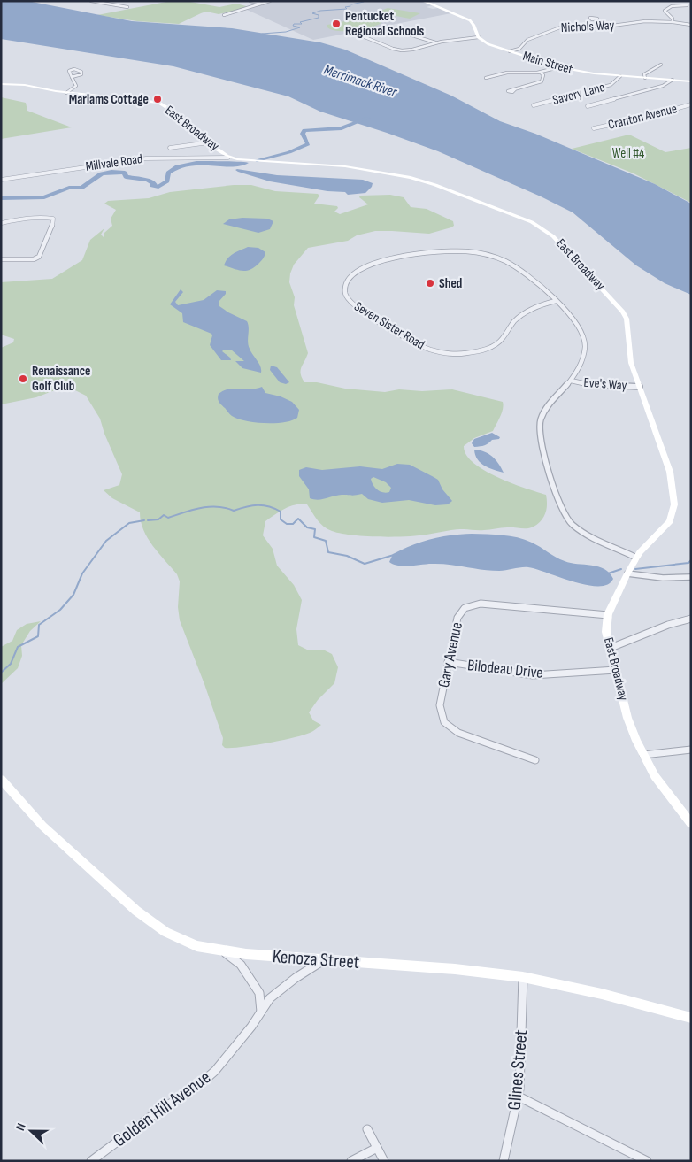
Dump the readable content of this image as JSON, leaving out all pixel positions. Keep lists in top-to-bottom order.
{
  "streets": {
    "street": [
      "Nichols Way",
      "Main Street",
      "Savory Lane",
      "Cranton Avenue",
      "East Broadway",
      "Millvale Road",
      "Seven Sister Road",
      "Eve's Way",
      "Gary Avenue",
      "Bilodeau Drive",
      "Kenoza Street",
      "Glines Street",
      "Golden Hill Avenue"
    ]
  },
  "crossings": [
    ["Nichols Way", "Main Street"],
    ["Main Street", "Savory Lane"],
    ["East Broadway", "Millvale Road"],
    ["East Broadway", "Seven Sister Road"],
    ["East Broadway", "Eve's Way"],
    ["East Broadway", "Gary Avenue"],
    ["East Broadway", "Bilodeau Drive"],
    ["Seven Sister Road", "Eve's Way"],
    ["Gary Avenue", "Bilodeau Drive"],
    ["Kenoza Street", "Glines Street"],
    ["Kenoza Street", "Golden Hill Avenue"]
  ],
  "water": ["Merrimack River"],
  "parks": ["Well #4"],
  "places": [
    "Pentucket Regional Schools",
    "Mariams Cottage",
    "Shed",
    "Renaissance Golf Club"
  ],
  "north": "left"
}
